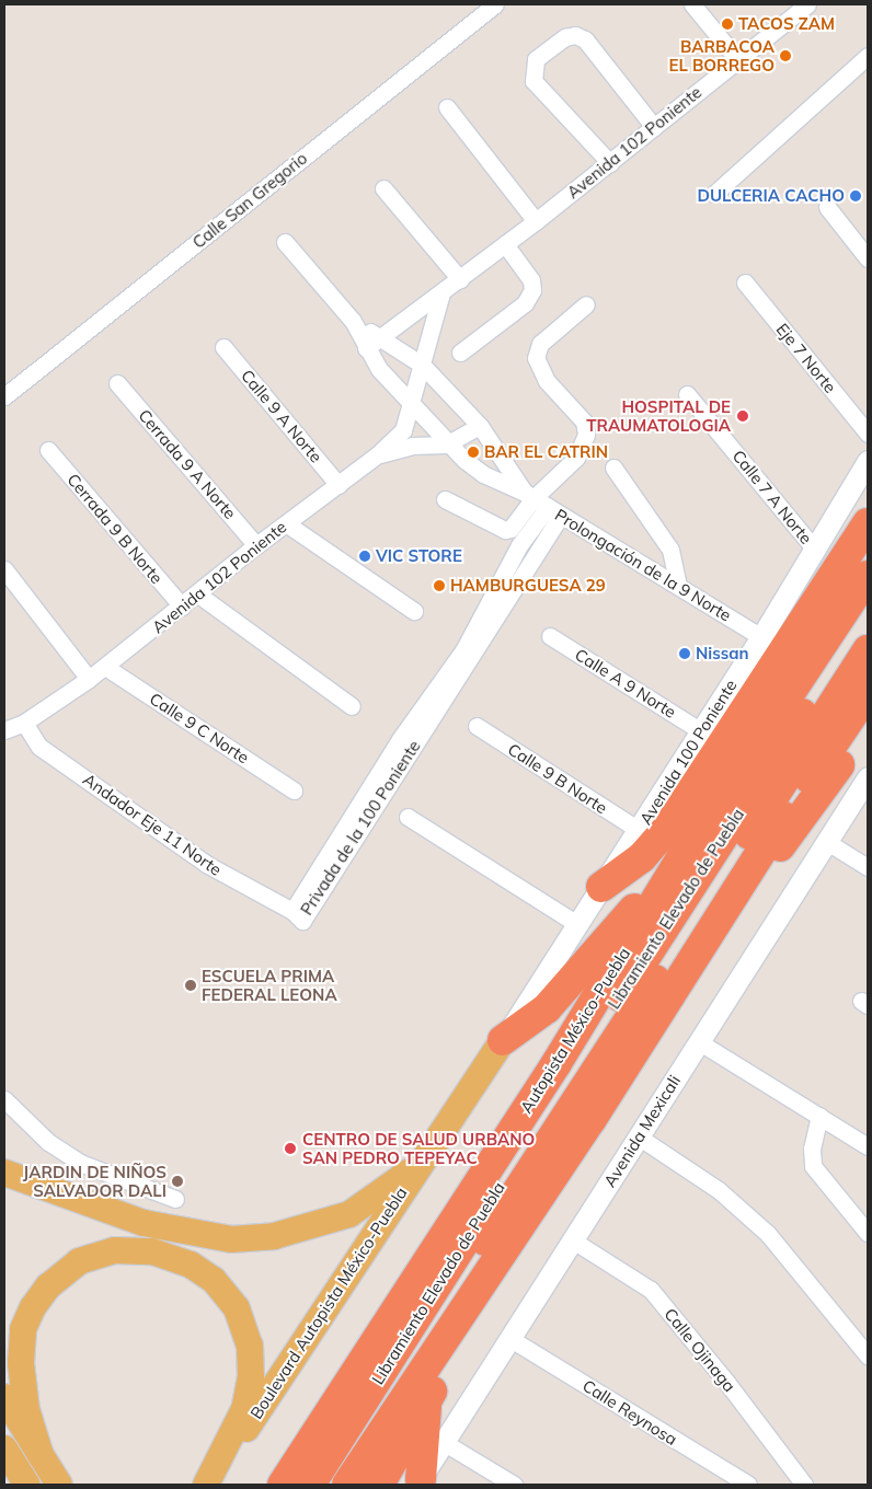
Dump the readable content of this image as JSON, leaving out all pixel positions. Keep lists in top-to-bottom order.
{
  "streets": {
    "highway": ["Libramiento Elevado de Puebla", "Autopista México-Puebla"],
    "main road": ["Boulevard Autopista México-Puebla"],
    "street": [
      "Avenida 102 Poniente",
      "Calle San Gregorio",
      "Eje 7 Norte",
      "Calle 9 A Norte",
      "Cerrada 9 A Norte",
      "Calle 7 A Norte",
      "Cerrada 9 B Norte",
      "Prolongación de la 9 Norte",
      "Calle A 9 Norte",
      "Calle 9 C Norte",
      "Avenida 100 Poniente",
      "Calle 9 B Norte",
      "Andador Eje 11 Norte",
      "Privada de la 100 Poniente",
      "Avenida Mexicali",
      "Calle Ojinaga",
      "Calle Reynosa"
    ]
  },
  "crossings": [
    ["Avenida 102 Poniente", "Calle 9 A Norte"],
    ["Avenida 102 Poniente", "Cerrada 9 A Norte"],
    ["Avenida 102 Poniente", "Cerrada 9 B Norte"],
    ["Avenida 102 Poniente", "Prolongación de la 9 Norte"],
    ["Avenida 102 Poniente", "Calle 9 C Norte"],
    ["Avenida 102 Poniente", "Andador Eje 11 Norte"],
    ["Calle 7 A Norte", "Avenida 100 Poniente"],
    ["Prolongación de la 9 Norte", "Avenida 100 Poniente"],
    ["Prolongación de la 9 Norte", "Privada de la 100 Poniente"],
    ["Calle A 9 Norte", "Avenida 100 Poniente"],
    ["Avenida 100 Poniente", "Calle 9 B Norte"],
    ["Avenida 100 Poniente", "Boulevard Autopista México-Puebla"],
    ["Andador Eje 11 Norte", "Privada de la 100 Poniente"],
    ["Avenida Mexicali", "Calle Ojinaga"],
    ["Avenida Mexicali", "Calle Reynosa"]
  ],
  "places": [
    "TACOS ZAM",
    "BARBACOA EL BORREGO",
    "DULCERIA CACHO",
    "HOSPITAL DE TRAUMATOLOGIA",
    "BAR EL CATRIN",
    "VIC STORE",
    "HAMBURGUESA 29",
    "Nissan",
    "ESCUELA PRIMA FEDERAL LEONA",
    "CENTRO DE SALUD URBANO SAN PEDRO TEPEYAC",
    "JARDIN DE NIÑOS SALVADOR DALI"
  ]
}
